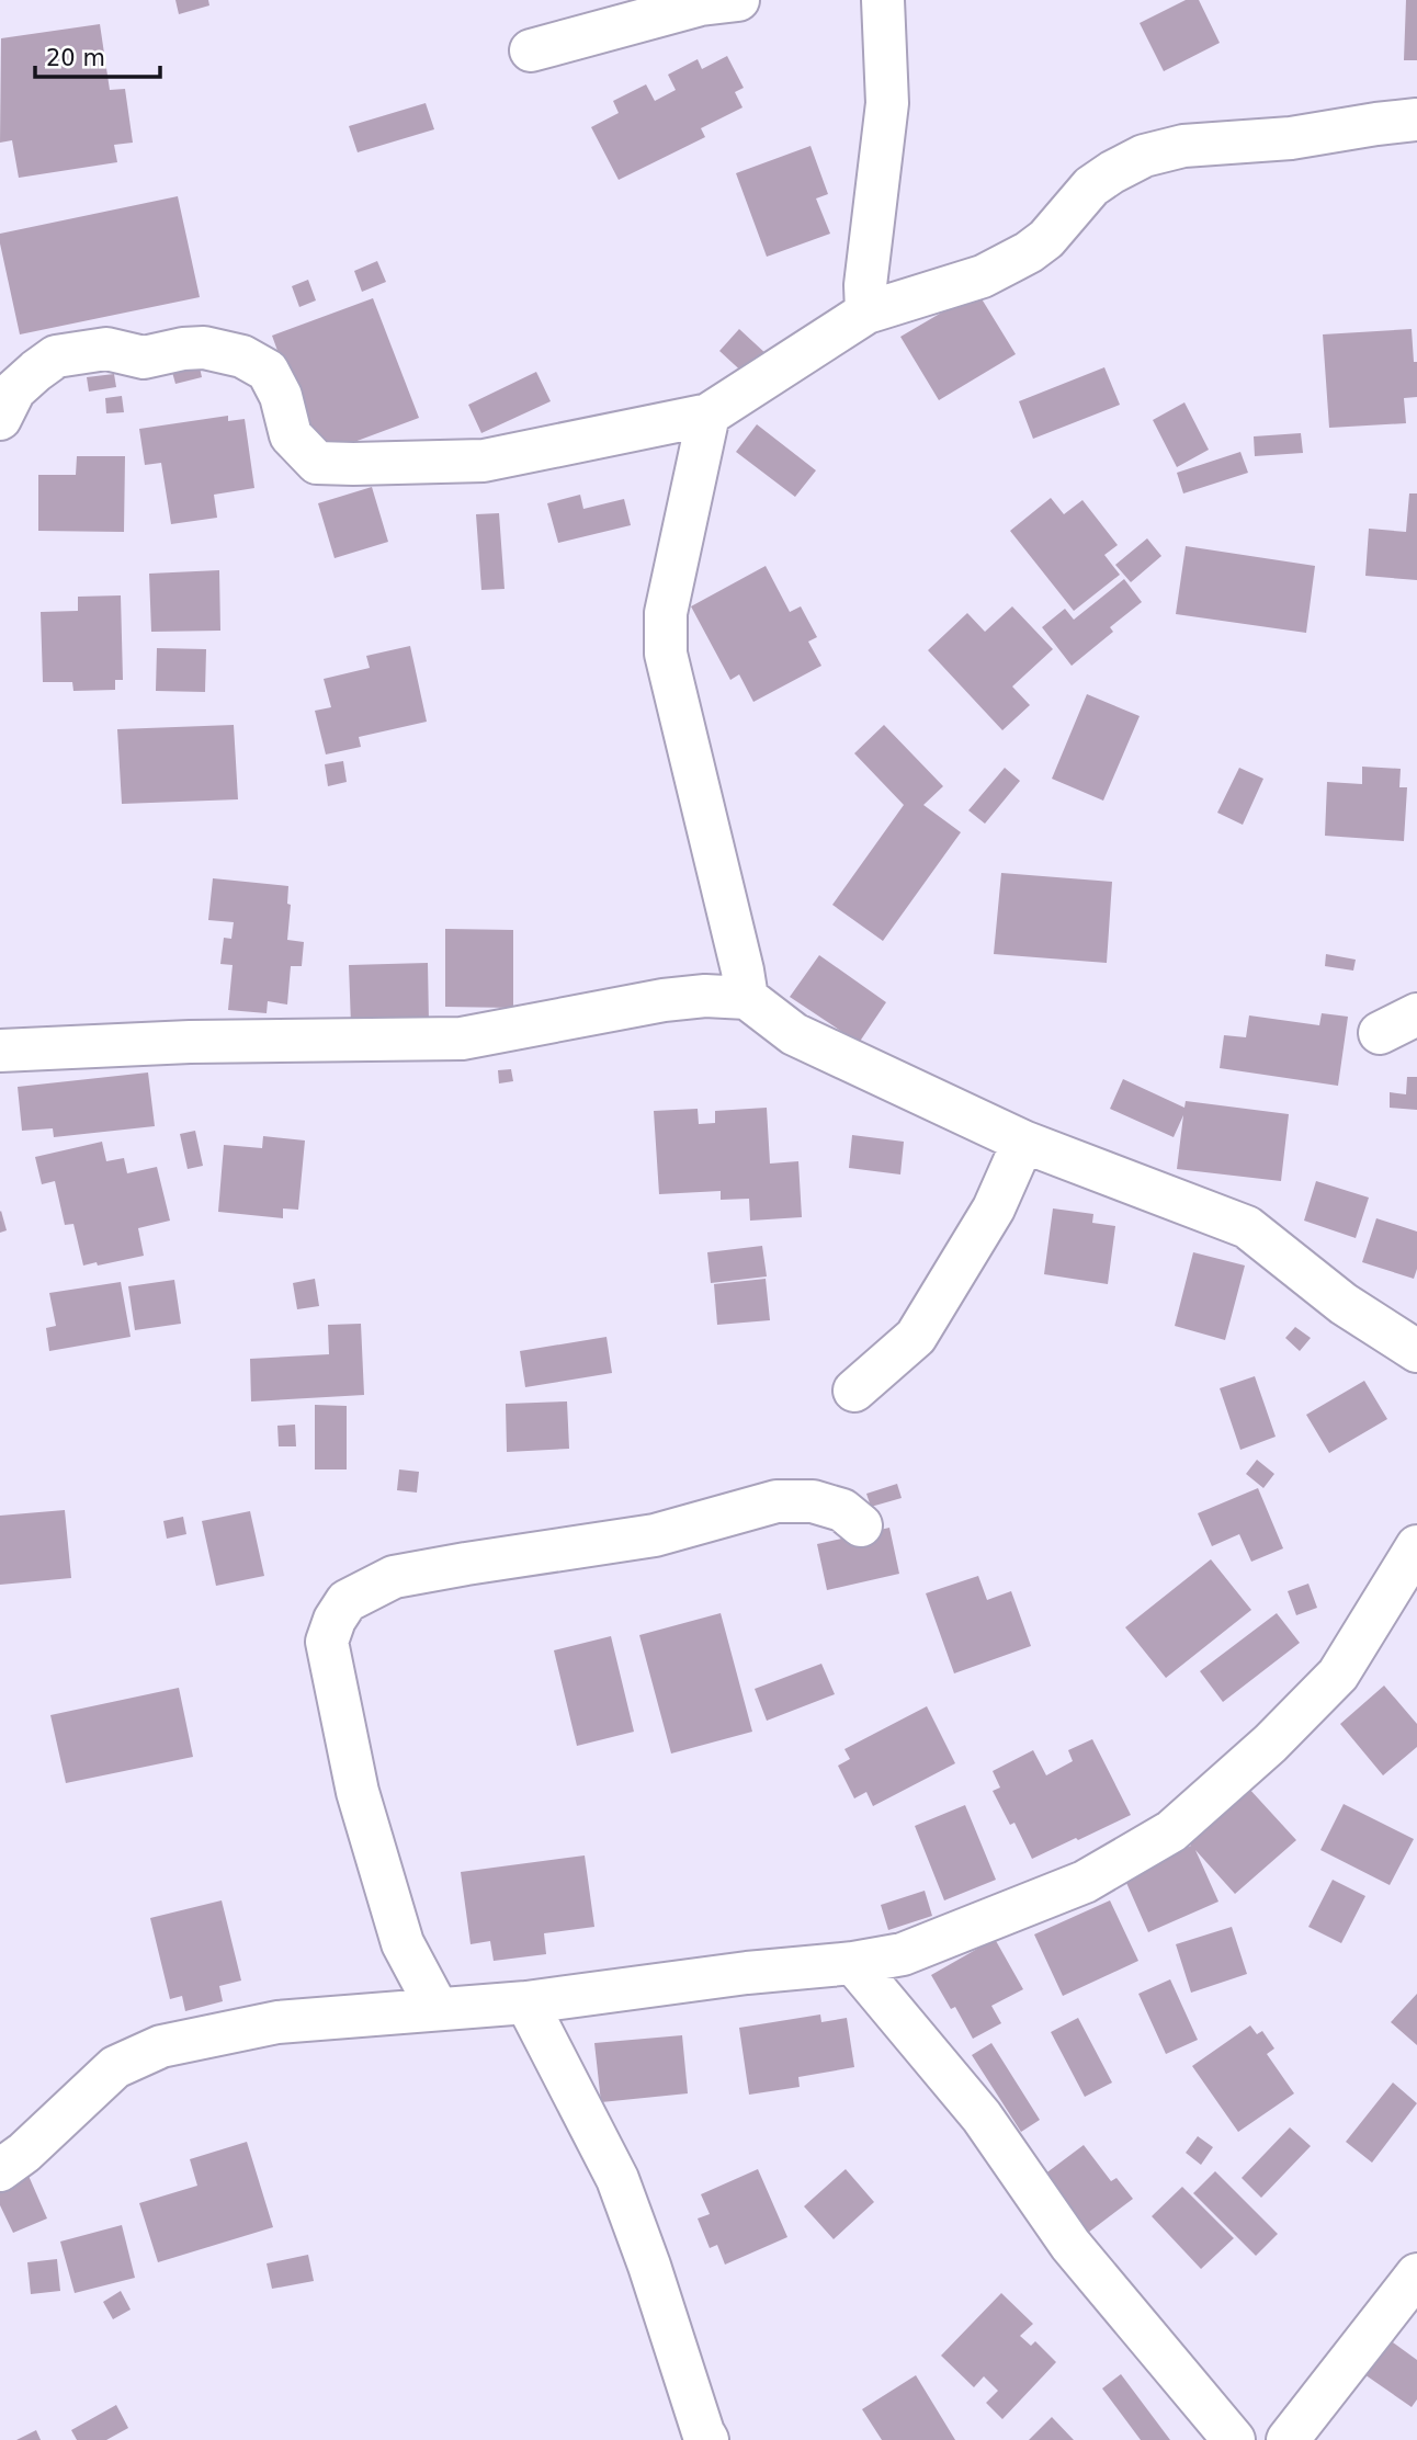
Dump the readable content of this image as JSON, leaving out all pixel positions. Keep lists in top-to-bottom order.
{
  "scale_bar": "20 m"
}
